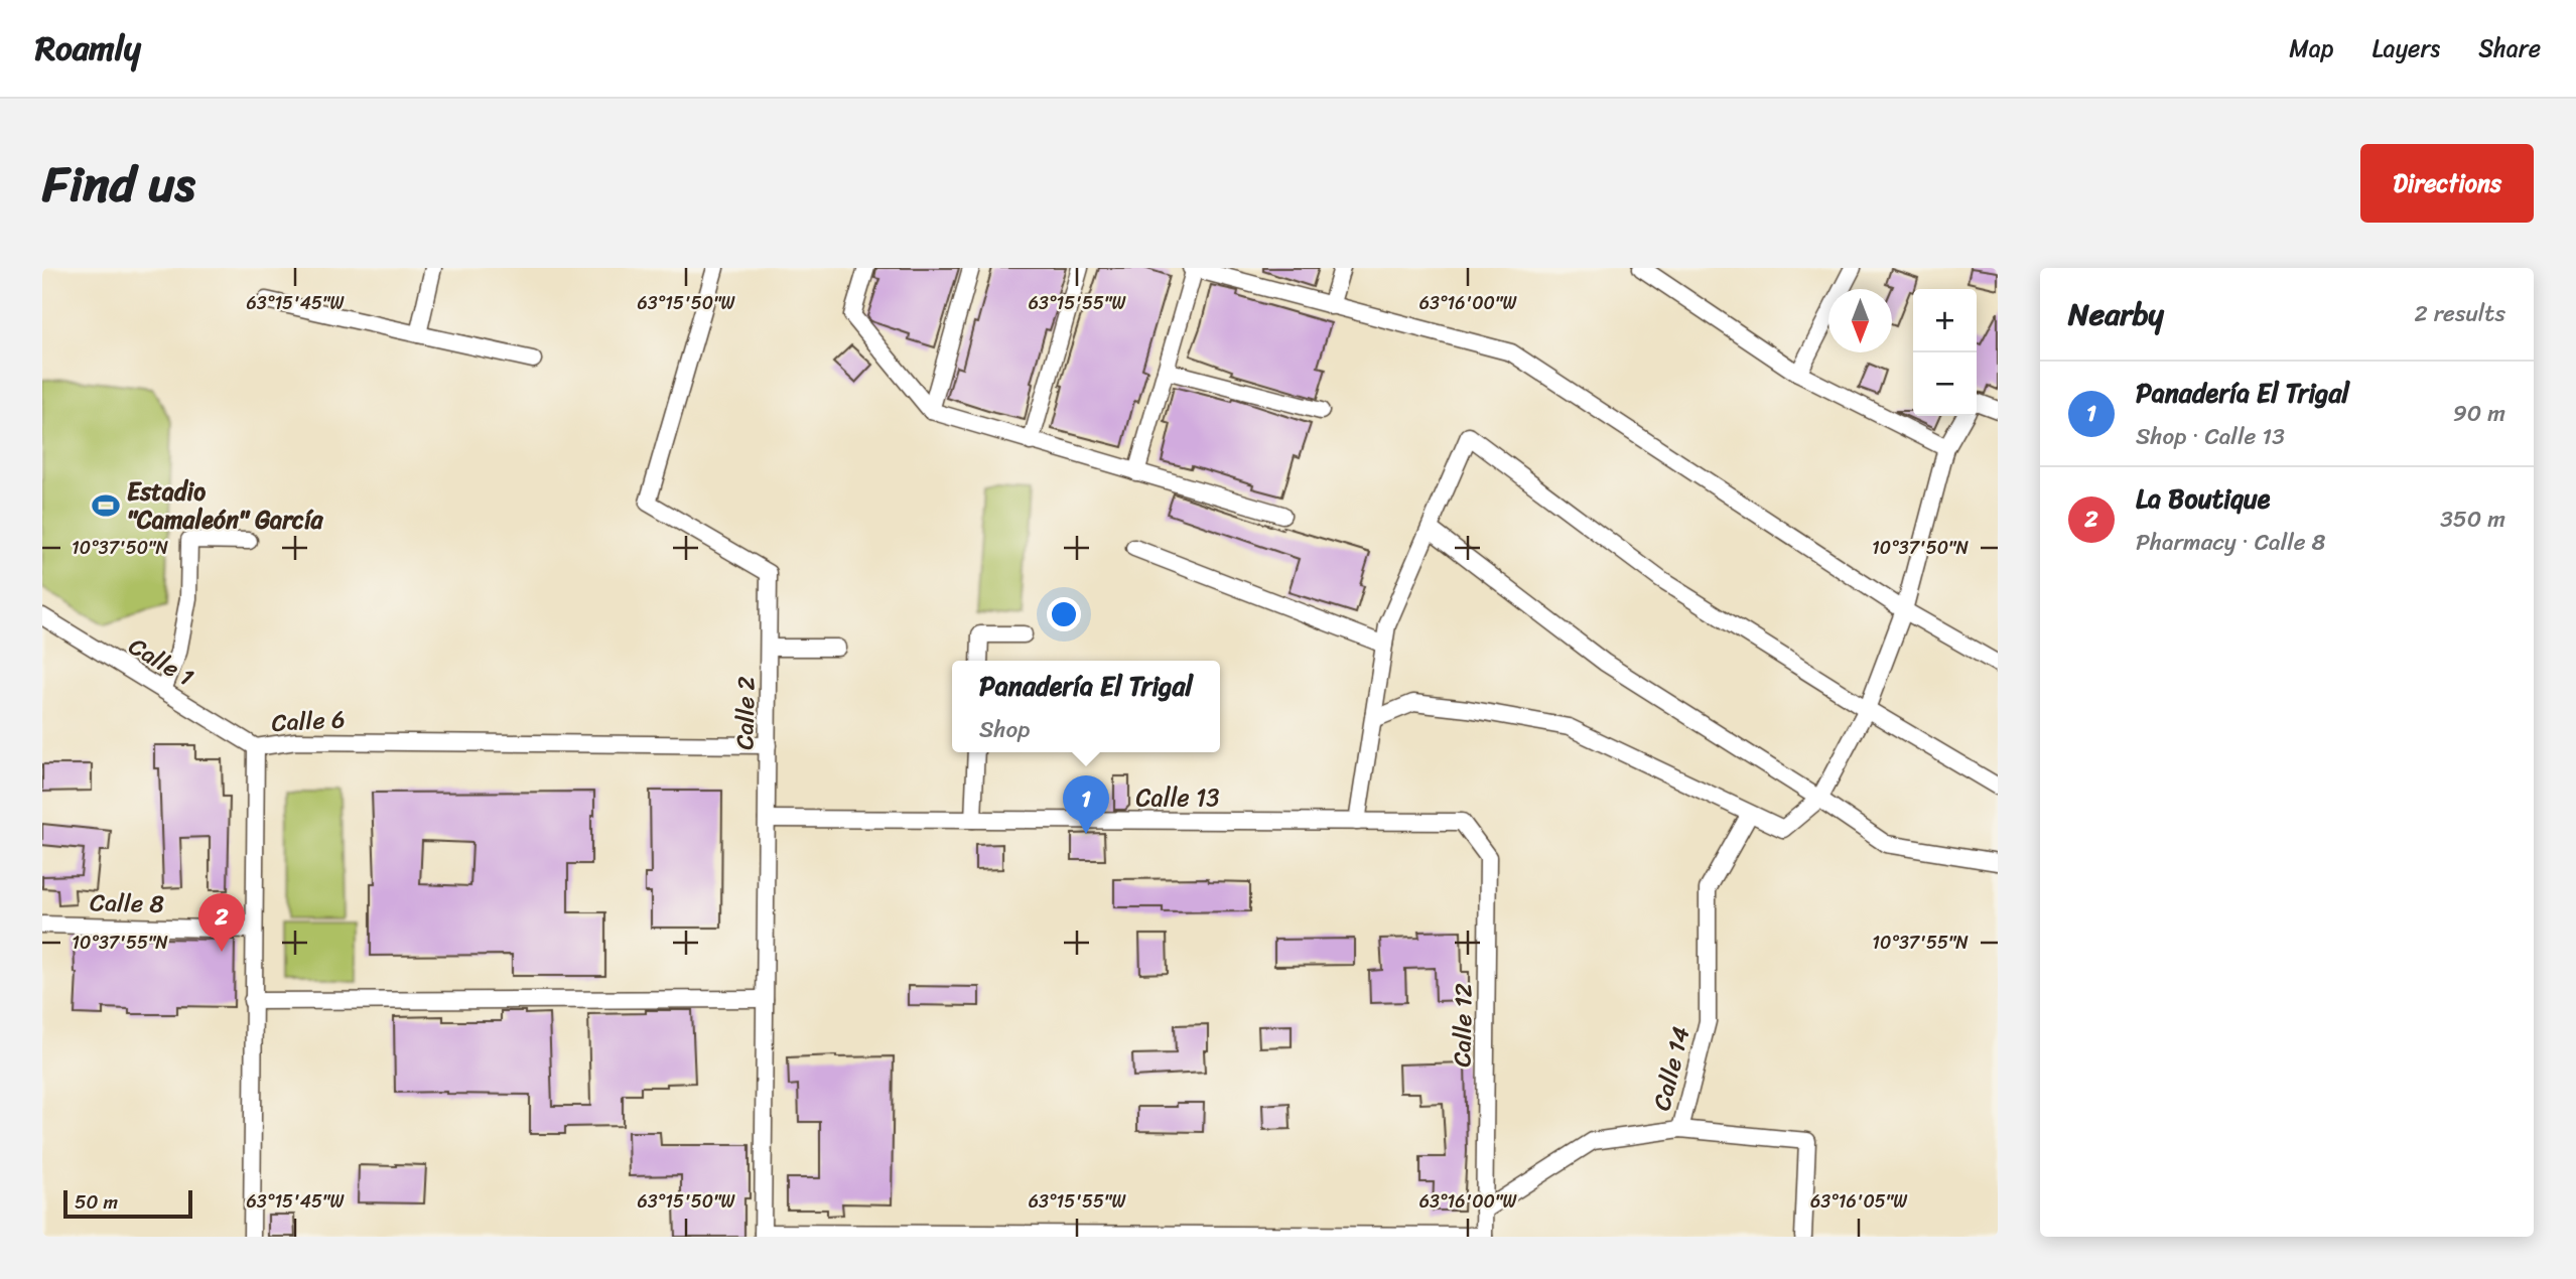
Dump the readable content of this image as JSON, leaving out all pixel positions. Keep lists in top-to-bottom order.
{
  "streets": {
    "street": [
      "Calle 1",
      "Calle 2",
      "Calle 6",
      "Calle 13",
      "Calle 8",
      "Calle 12",
      "Calle 14"
    ]
  },
  "crossings": [
    ["Calle 1", "Calle 6"],
    ["Calle 2", "Calle 6"],
    ["Calle 2", "Calle 13"],
    ["Calle 6", "Calle 8"],
    ["Calle 13", "Calle 12"],
    ["Calle 12", "Calle 14"]
  ],
  "places": {
    "sports": ["Estadio \"Camaleón\" García"]
  },
  "scale_bar": "50 m",
  "north": "bottom",
  "page": {
    "header": "Roamly",
    "nav": ["Map", "Layers", "Share"],
    "title": "Find us",
    "buttons": "Directions",
    "heading": ["Nearby", "2 results"],
    "map_buttons": ["+", "−"],
    "list": [
      {
        "mark": "1",
        "name": "Panadería El Trigal",
        "note": "Shop · Calle 13",
        "value": "90 m"
      },
      {
        "mark": "2",
        "name": "La Boutique",
        "note": "Pharmacy · Calle 8",
        "value": "350 m"
      }
    ],
    "popup": ["Panadería El Trigal", "Shop"],
    "pins": ["1", "2"],
    "scale": "50 m"
  },
  "coordinates": [
    "63°15'45\"W",
    "63°15'50\"W",
    "63°15'55\"W",
    "63°16'00\"W",
    "10°37'50\"N",
    "10°37'55\"N",
    "63°16'05\"W"
  ]
}
